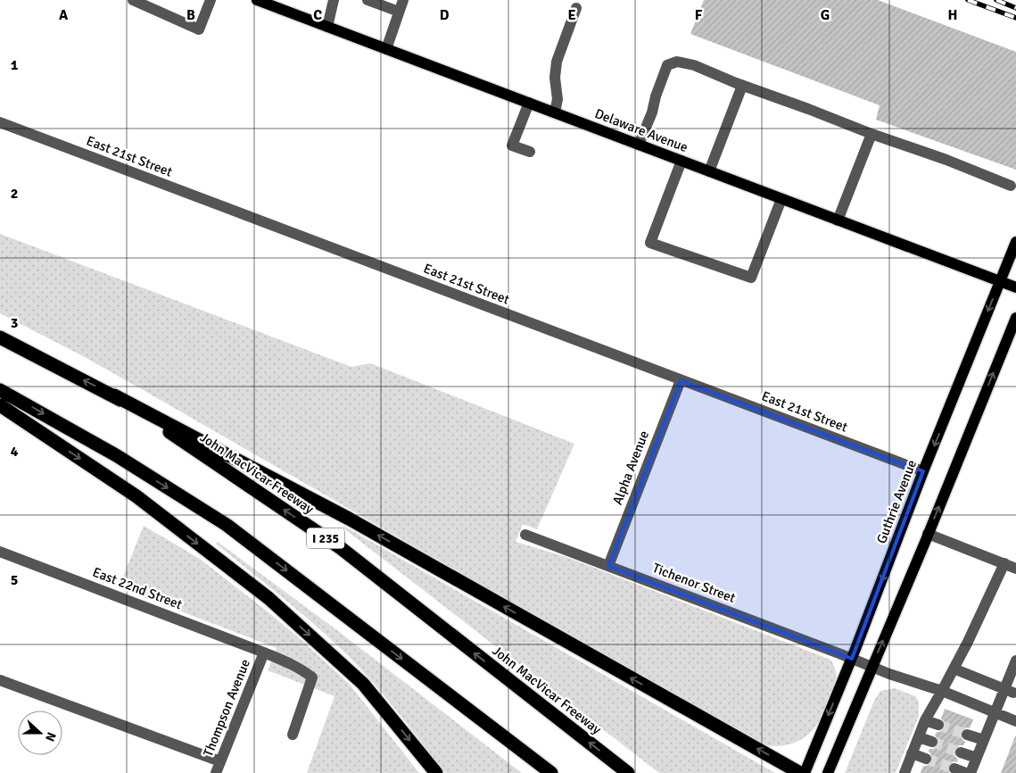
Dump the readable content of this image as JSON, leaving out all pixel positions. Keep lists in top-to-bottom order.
{
  "streets": {
    "highway": ["John MacVicar Freeway", "I 235"],
    "main road": ["Delaware Avenue", "Guthrie Avenue"],
    "street": [
      "East 21st Street",
      "Alpha Avenue",
      "Tichenor Street",
      "East 22nd Street",
      "Thompson Avenue"
    ]
  },
  "crossings": [
    ["Delaware Avenue", "Guthrie Avenue"],
    ["East 21st Street", "Alpha Avenue"],
    ["East 21st Street", "Guthrie Avenue"],
    ["Alpha Avenue", "Tichenor Street"],
    ["Guthrie Avenue", "Tichenor Street"],
    ["East 22nd Street", "Thompson Avenue"]
  ],
  "north": "right",
  "grid": {
    "columns": [
      "A",
      "B",
      "C",
      "D",
      "E",
      "F",
      "G",
      "H"
    ],
    "rows": [
      "1",
      "2",
      "3",
      "4",
      "5"
    ]
  }
}
